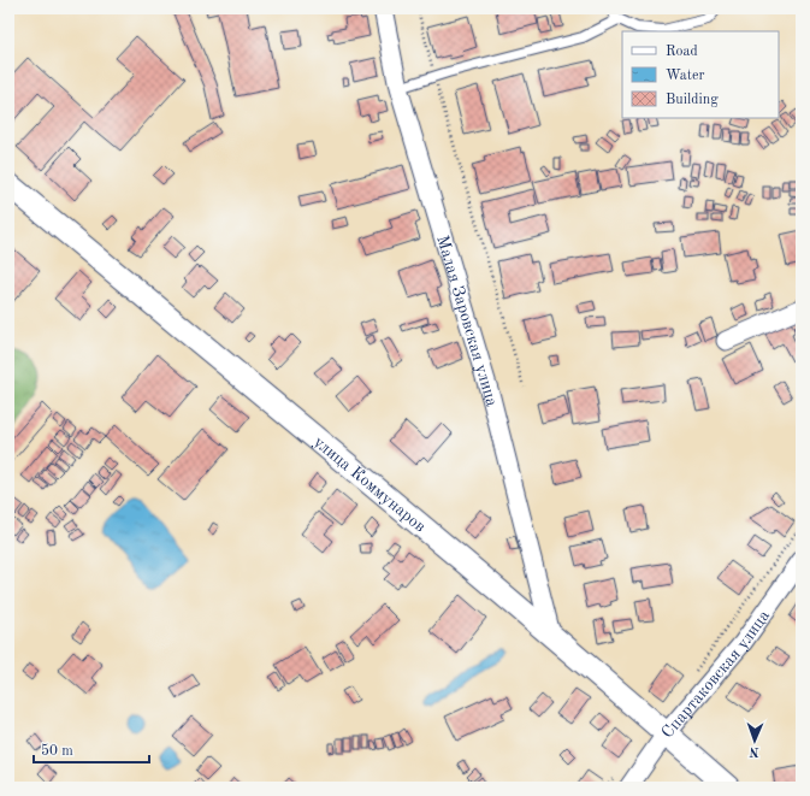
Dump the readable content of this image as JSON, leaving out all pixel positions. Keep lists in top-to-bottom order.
{
  "streets": {
    "street": ["Малая Заровская улица", "улица Коммунаров", "Спартаковская улица"]
  },
  "crossings": [
    ["Малая Заровская улица", "улица Коммунаров"],
    ["улица Коммунаров", "Спартаковская улица"]
  ],
  "legend": ["Road", "Water", "Building"],
  "scale_bar": "50 m",
  "north": "bottom"
}
